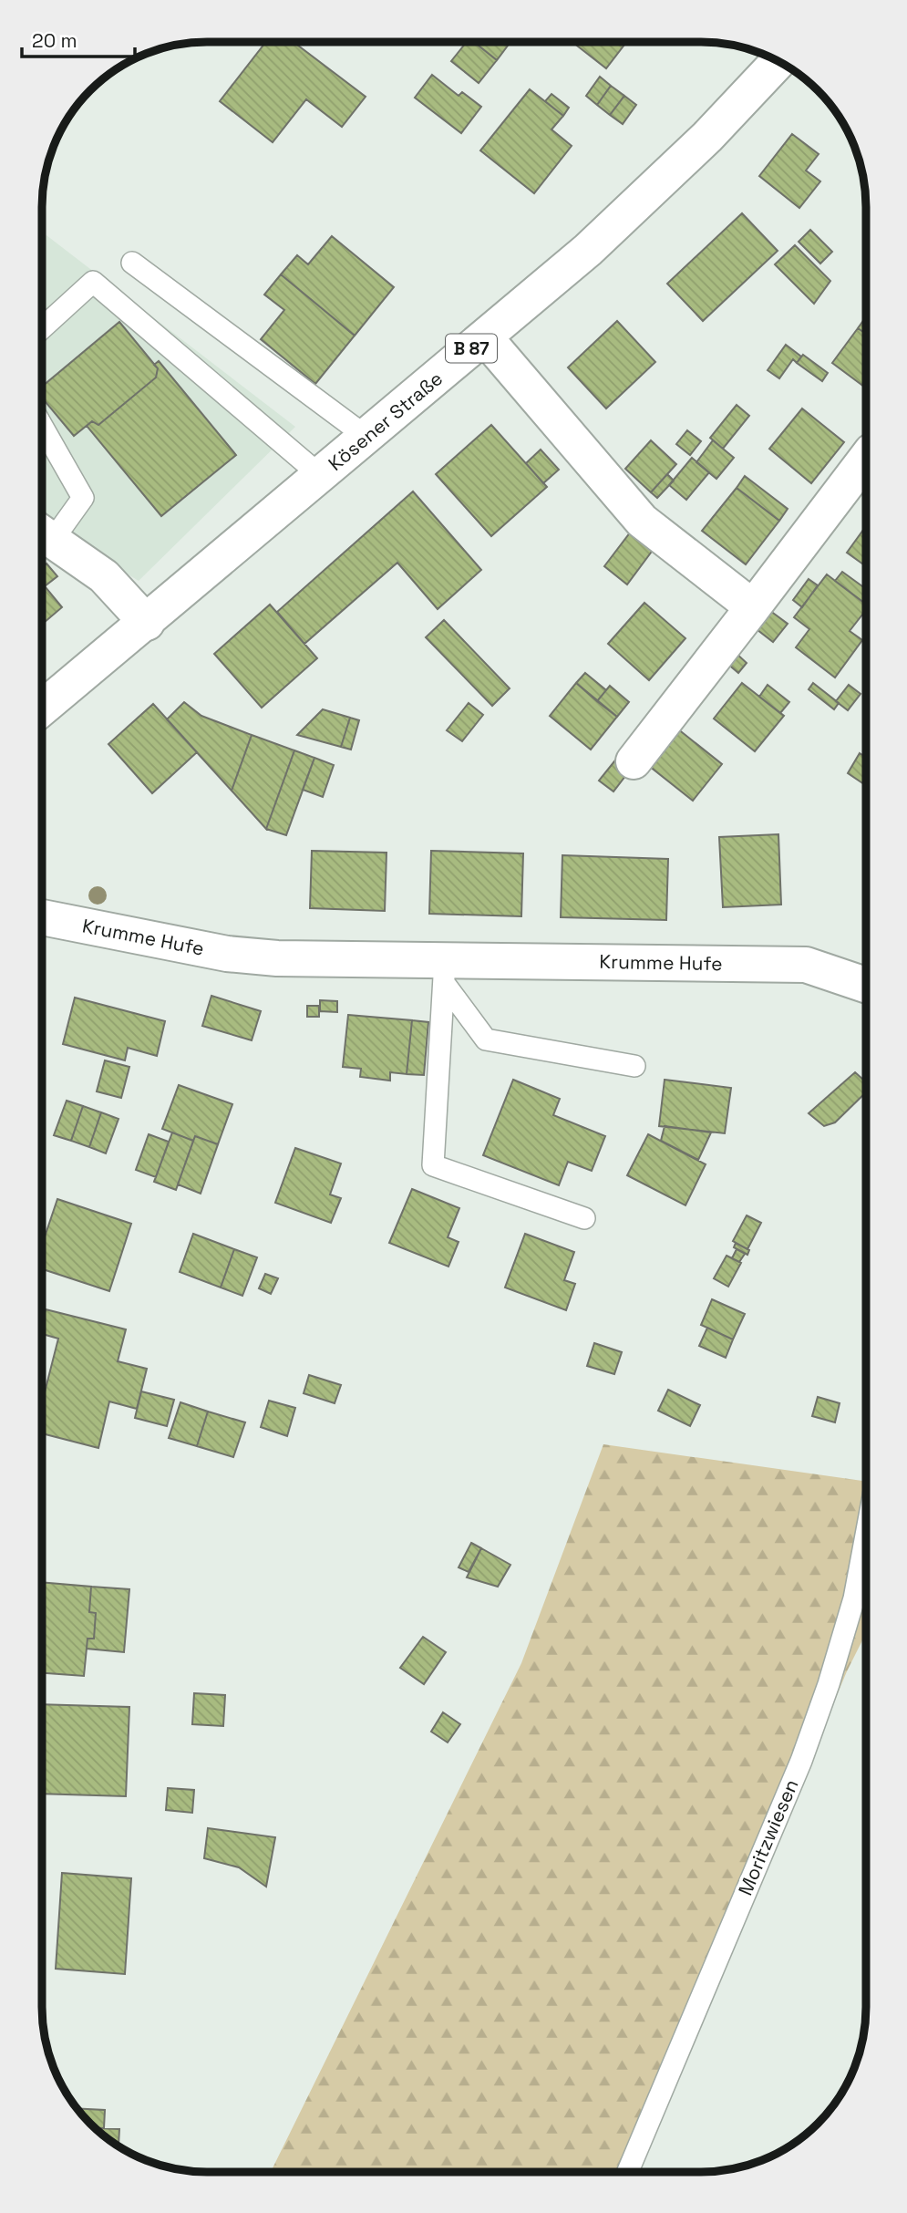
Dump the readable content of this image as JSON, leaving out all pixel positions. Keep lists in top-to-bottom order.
{
  "streets": {
    "street": ["B 87", "Kösener Straße", "Krumme Hufe"],
    "lane": ["Moritzwiesen"]
  },
  "scale_bar": "20 m"
}
